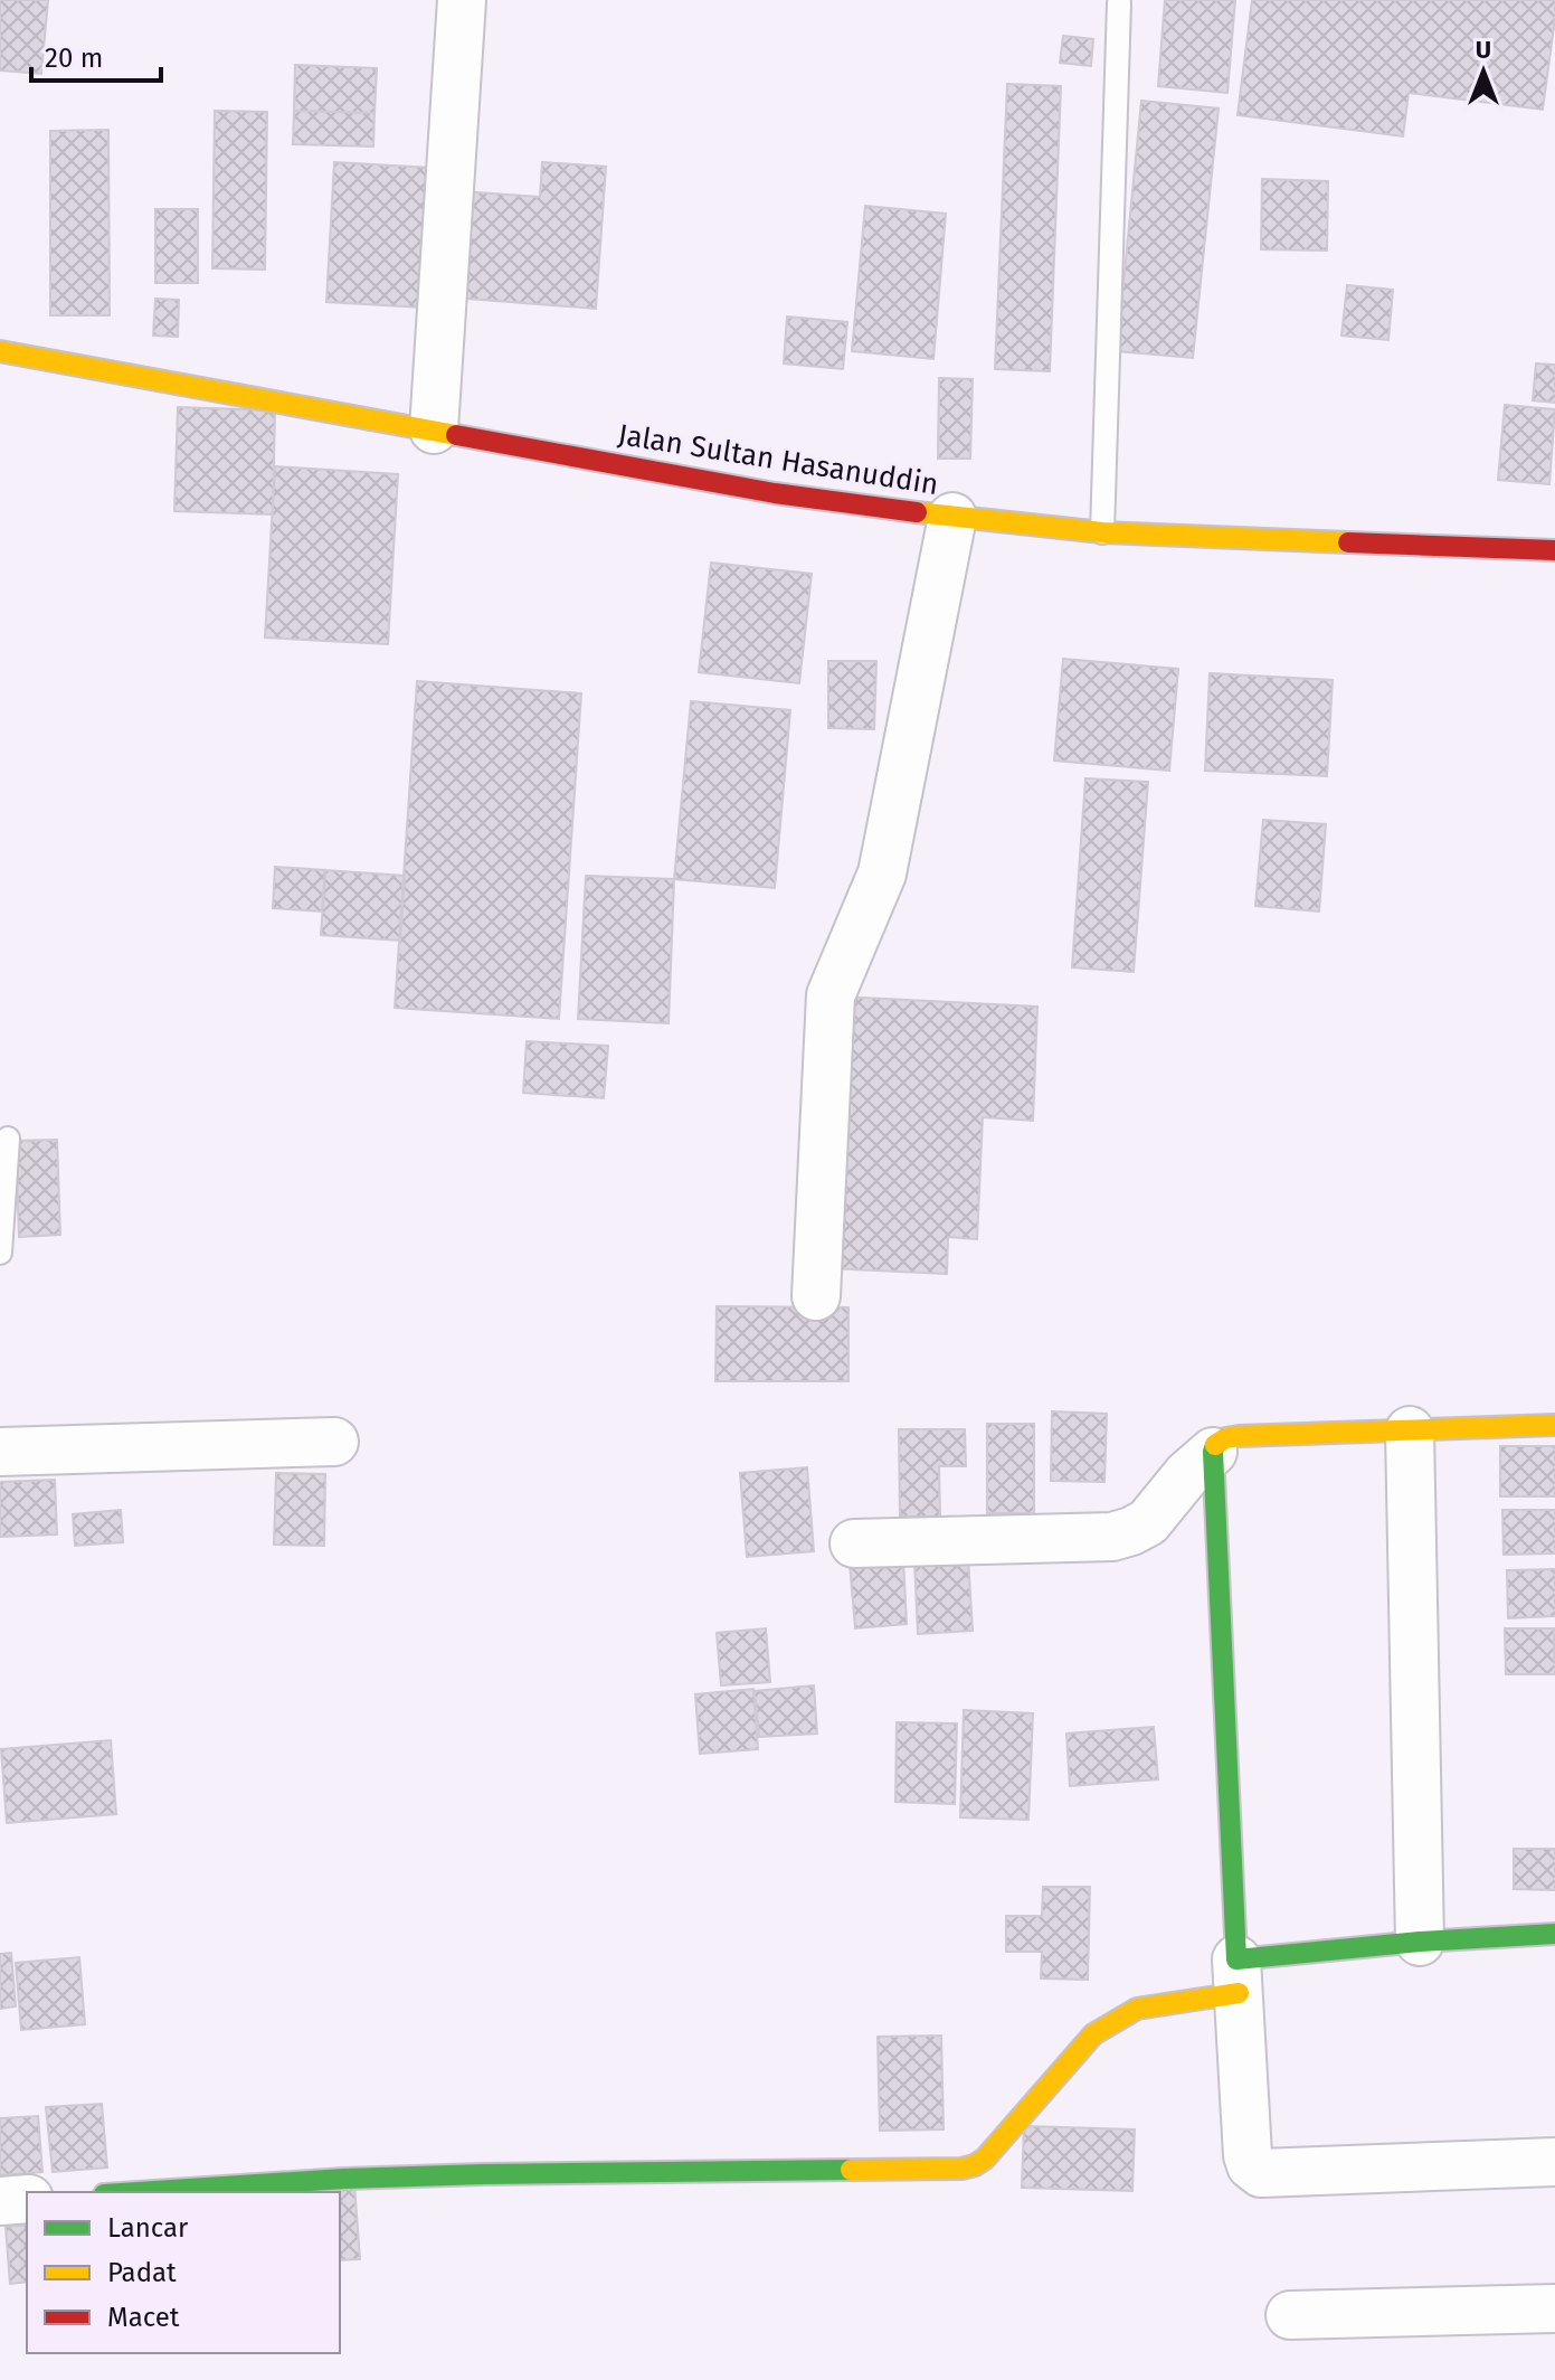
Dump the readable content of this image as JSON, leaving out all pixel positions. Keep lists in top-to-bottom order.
{
  "streets": {
    "street": ["Jalan Sultan Hasanuddin"]
  },
  "legend": ["Lancar", "Padat", "Macet"],
  "scale_bar": "20 m",
  "north": "top"
}
